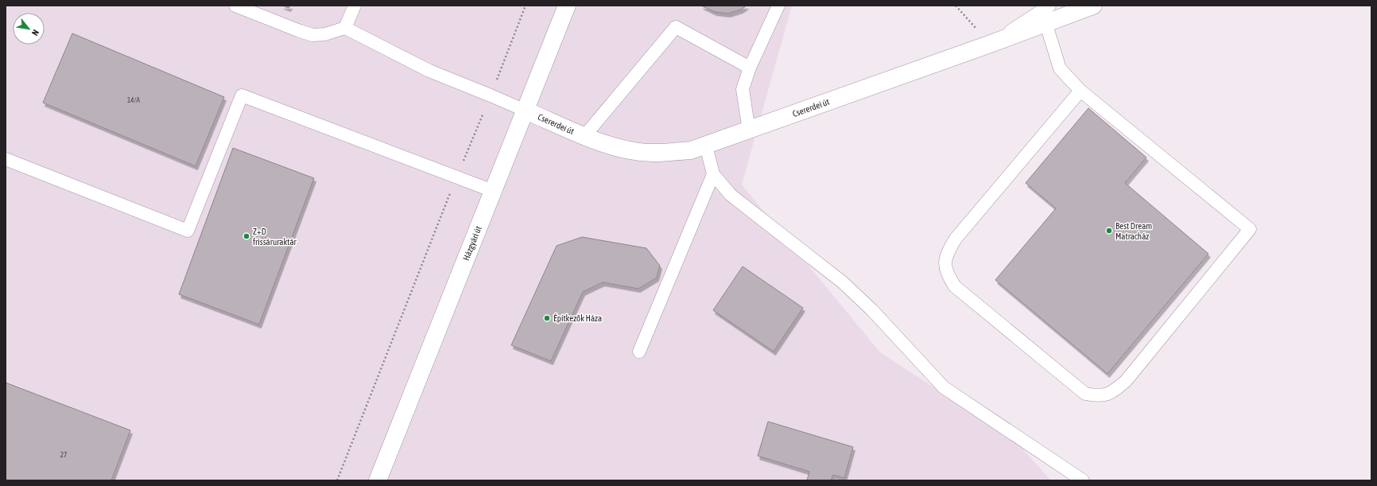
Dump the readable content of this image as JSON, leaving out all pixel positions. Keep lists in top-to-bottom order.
{
  "streets": {
    "street": ["Csererdei út", "Házgyári út"]
  },
  "crossings": [
    ["Csererdei út", "Házgyári út"]
  ],
  "places": ["Best Dream Matracház", "Z+D frissáruraktár", "Építkezők Háza"],
  "house_numbers": ["14/A", "27"],
  "north": "bottom right"
}
